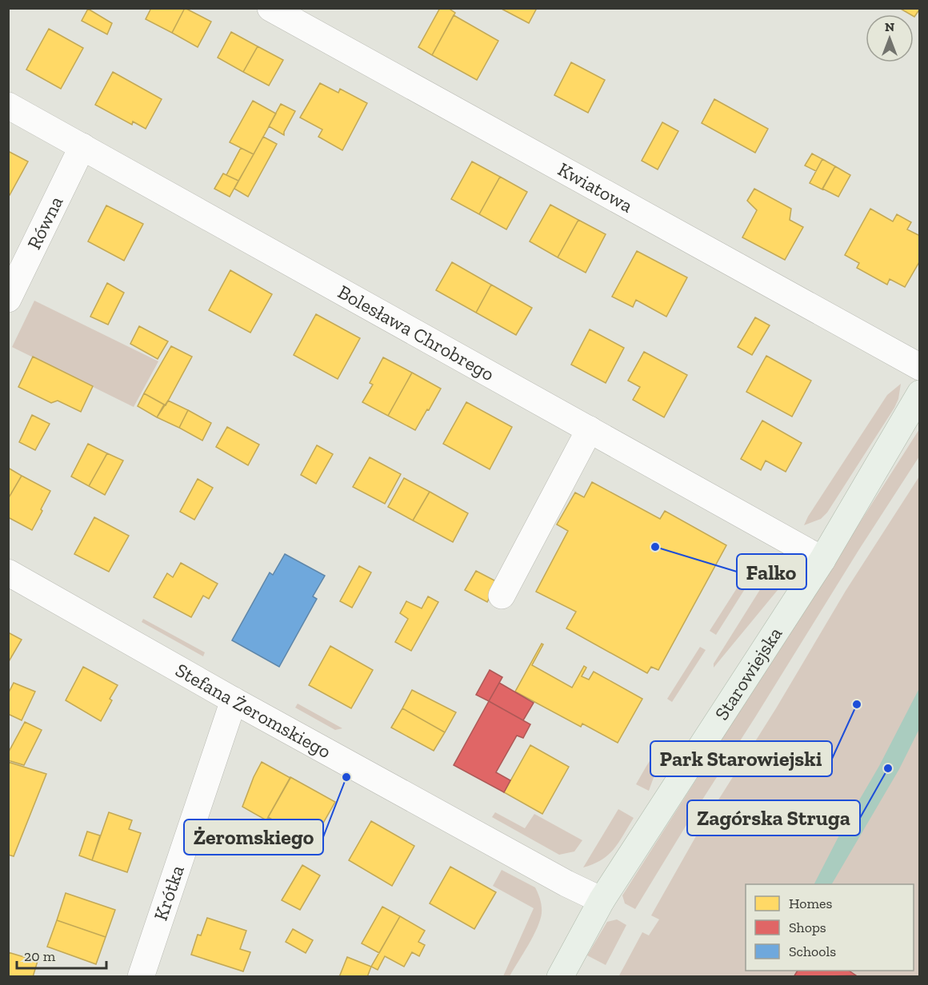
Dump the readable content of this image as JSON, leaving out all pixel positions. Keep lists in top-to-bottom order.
{
  "streets": {
    "main road": ["Starowiejska"],
    "street": [
      "Kwiatowa",
      "Równa",
      "Bolesława Chrobrego",
      "Stefana Żeromskiego",
      "Krótka"
    ]
  },
  "crossings": [
    ["Równa", "Bolesława Chrobrego"],
    ["Bolesława Chrobrego", "Starowiejska"],
    ["Starowiejska", "Stefana Żeromskiego"],
    ["Stefana Żeromskiego", "Krótka"]
  ],
  "places": [
    "Falko",
    "Park Starowiejski",
    "Zagórska Struga",
    "Żeromskiego"
  ],
  "legend": ["Homes", "Shops", "Schools"],
  "scale_bar": "20 m",
  "north": "top"
}
